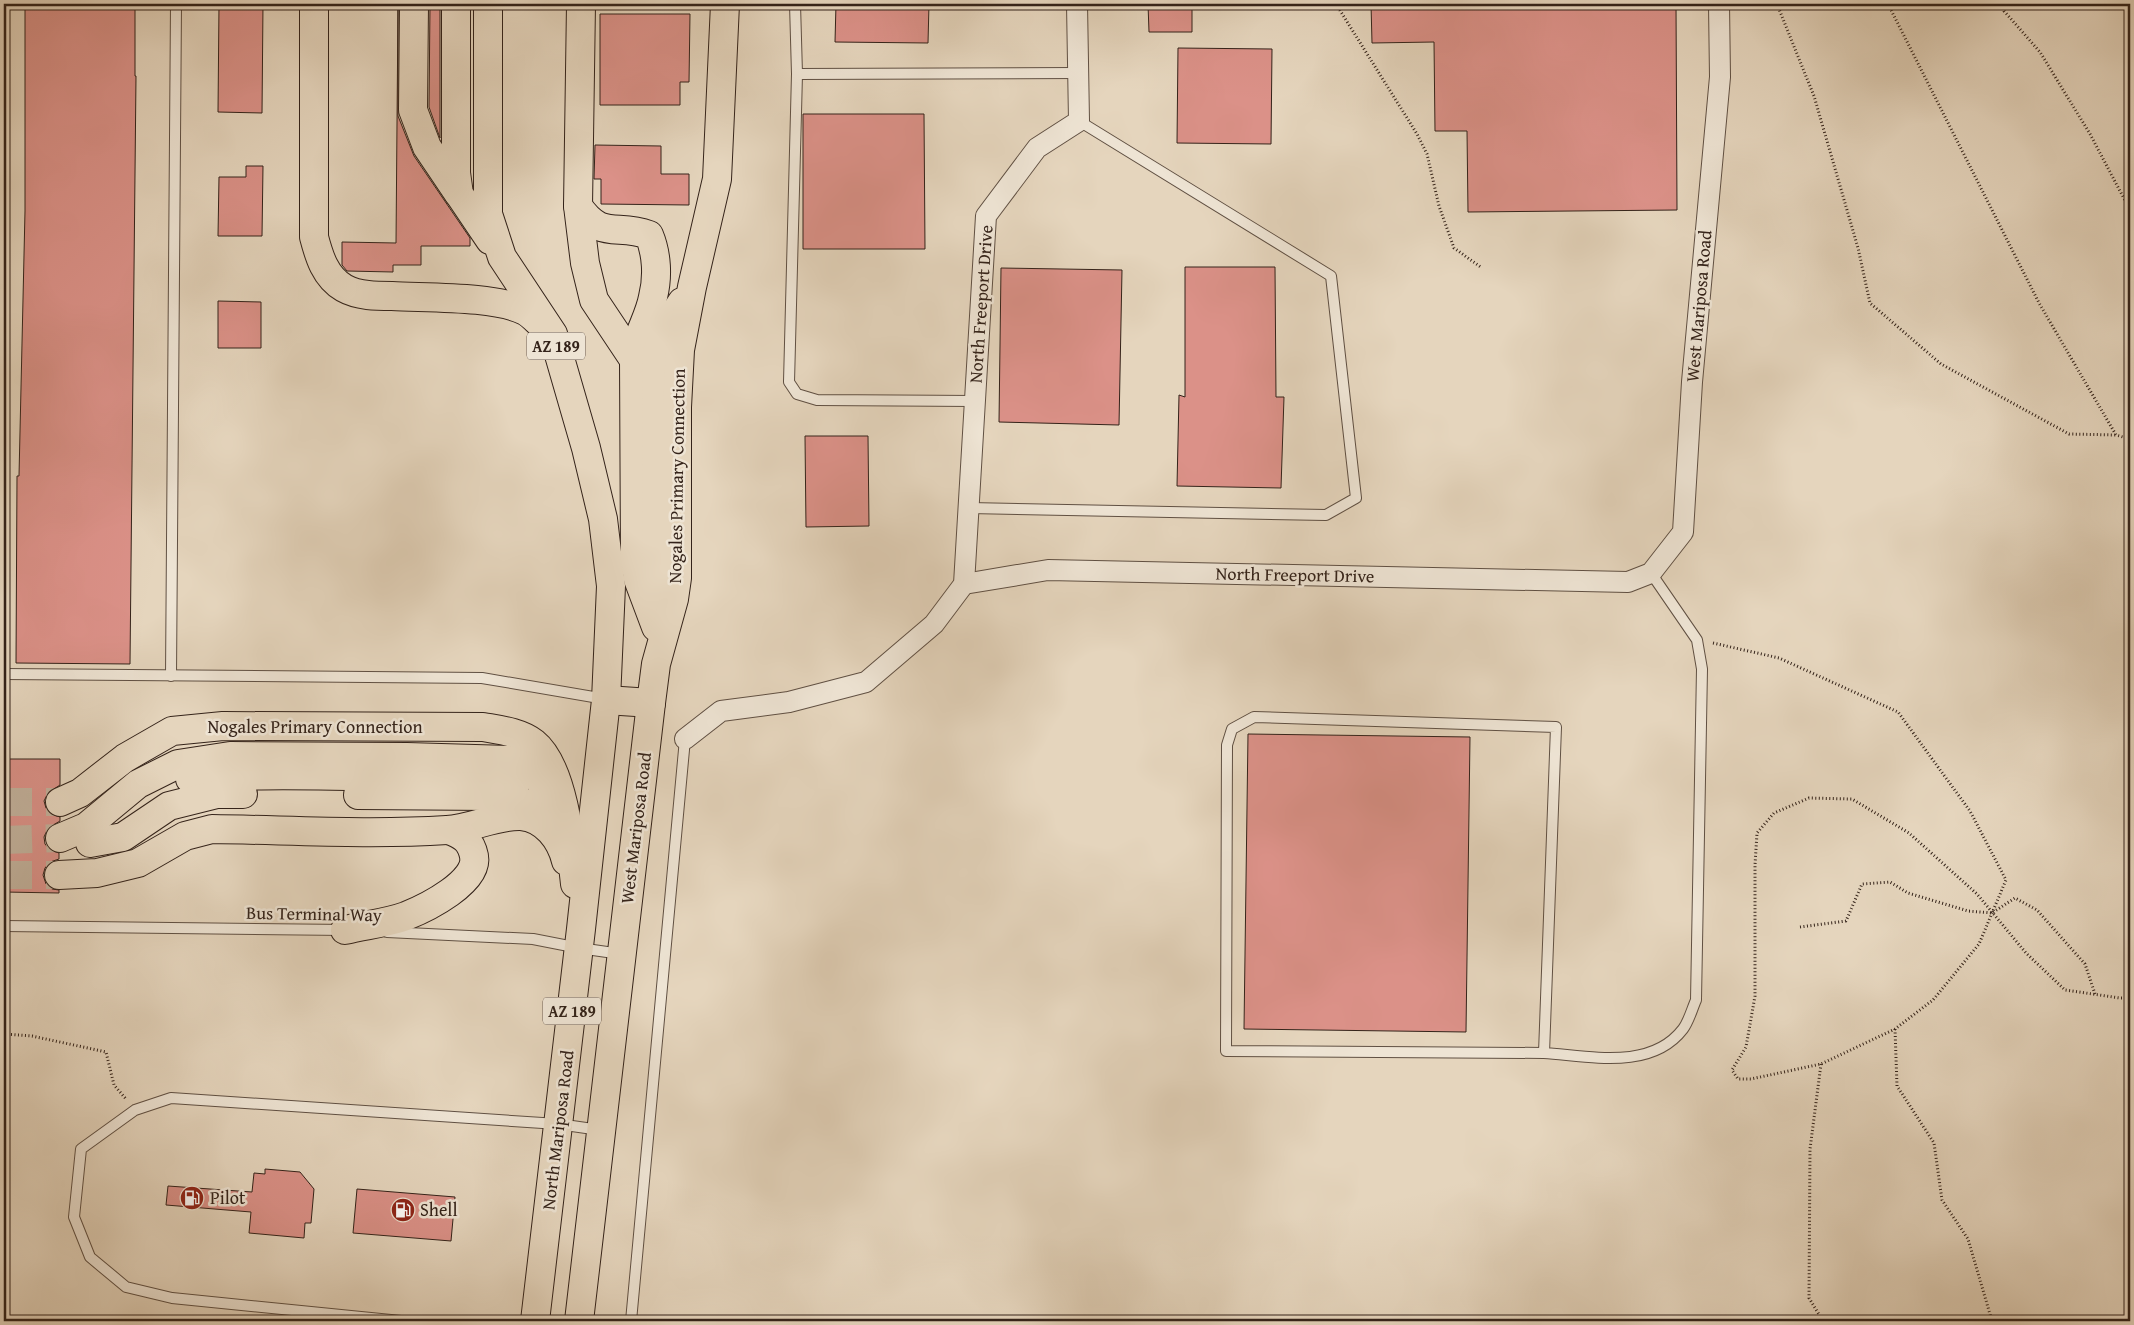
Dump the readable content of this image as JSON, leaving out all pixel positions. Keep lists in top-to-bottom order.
{
  "streets": {
    "highway": [
      "West Mariposa Road",
      "AZ 189",
      "Nogales Primary Connection",
      "North Mariposa Road"
    ],
    "street": ["North Freeport Drive"],
    "lane": ["Bus Terminal Way"]
  },
  "crossings": [
    ["North Freeport Drive", "West Mariposa Road"],
    ["West Mariposa Road", "AZ 189"],
    ["West Mariposa Road", "Nogales Primary Connection"],
    ["West Mariposa Road", "Bus Terminal Way"],
    ["AZ 189", "Nogales Primary Connection"],
    ["AZ 189", "Bus Terminal Way"],
    ["AZ 189", "North Mariposa Road"],
    ["Nogales Primary Connection", "Bus Terminal Way"],
    ["Nogales Primary Connection", "North Mariposa Road"],
    ["Bus Terminal Way", "North Mariposa Road"]
  ],
  "places": {
    "fuel station": ["Pilot", "Shell"]
  }
}
